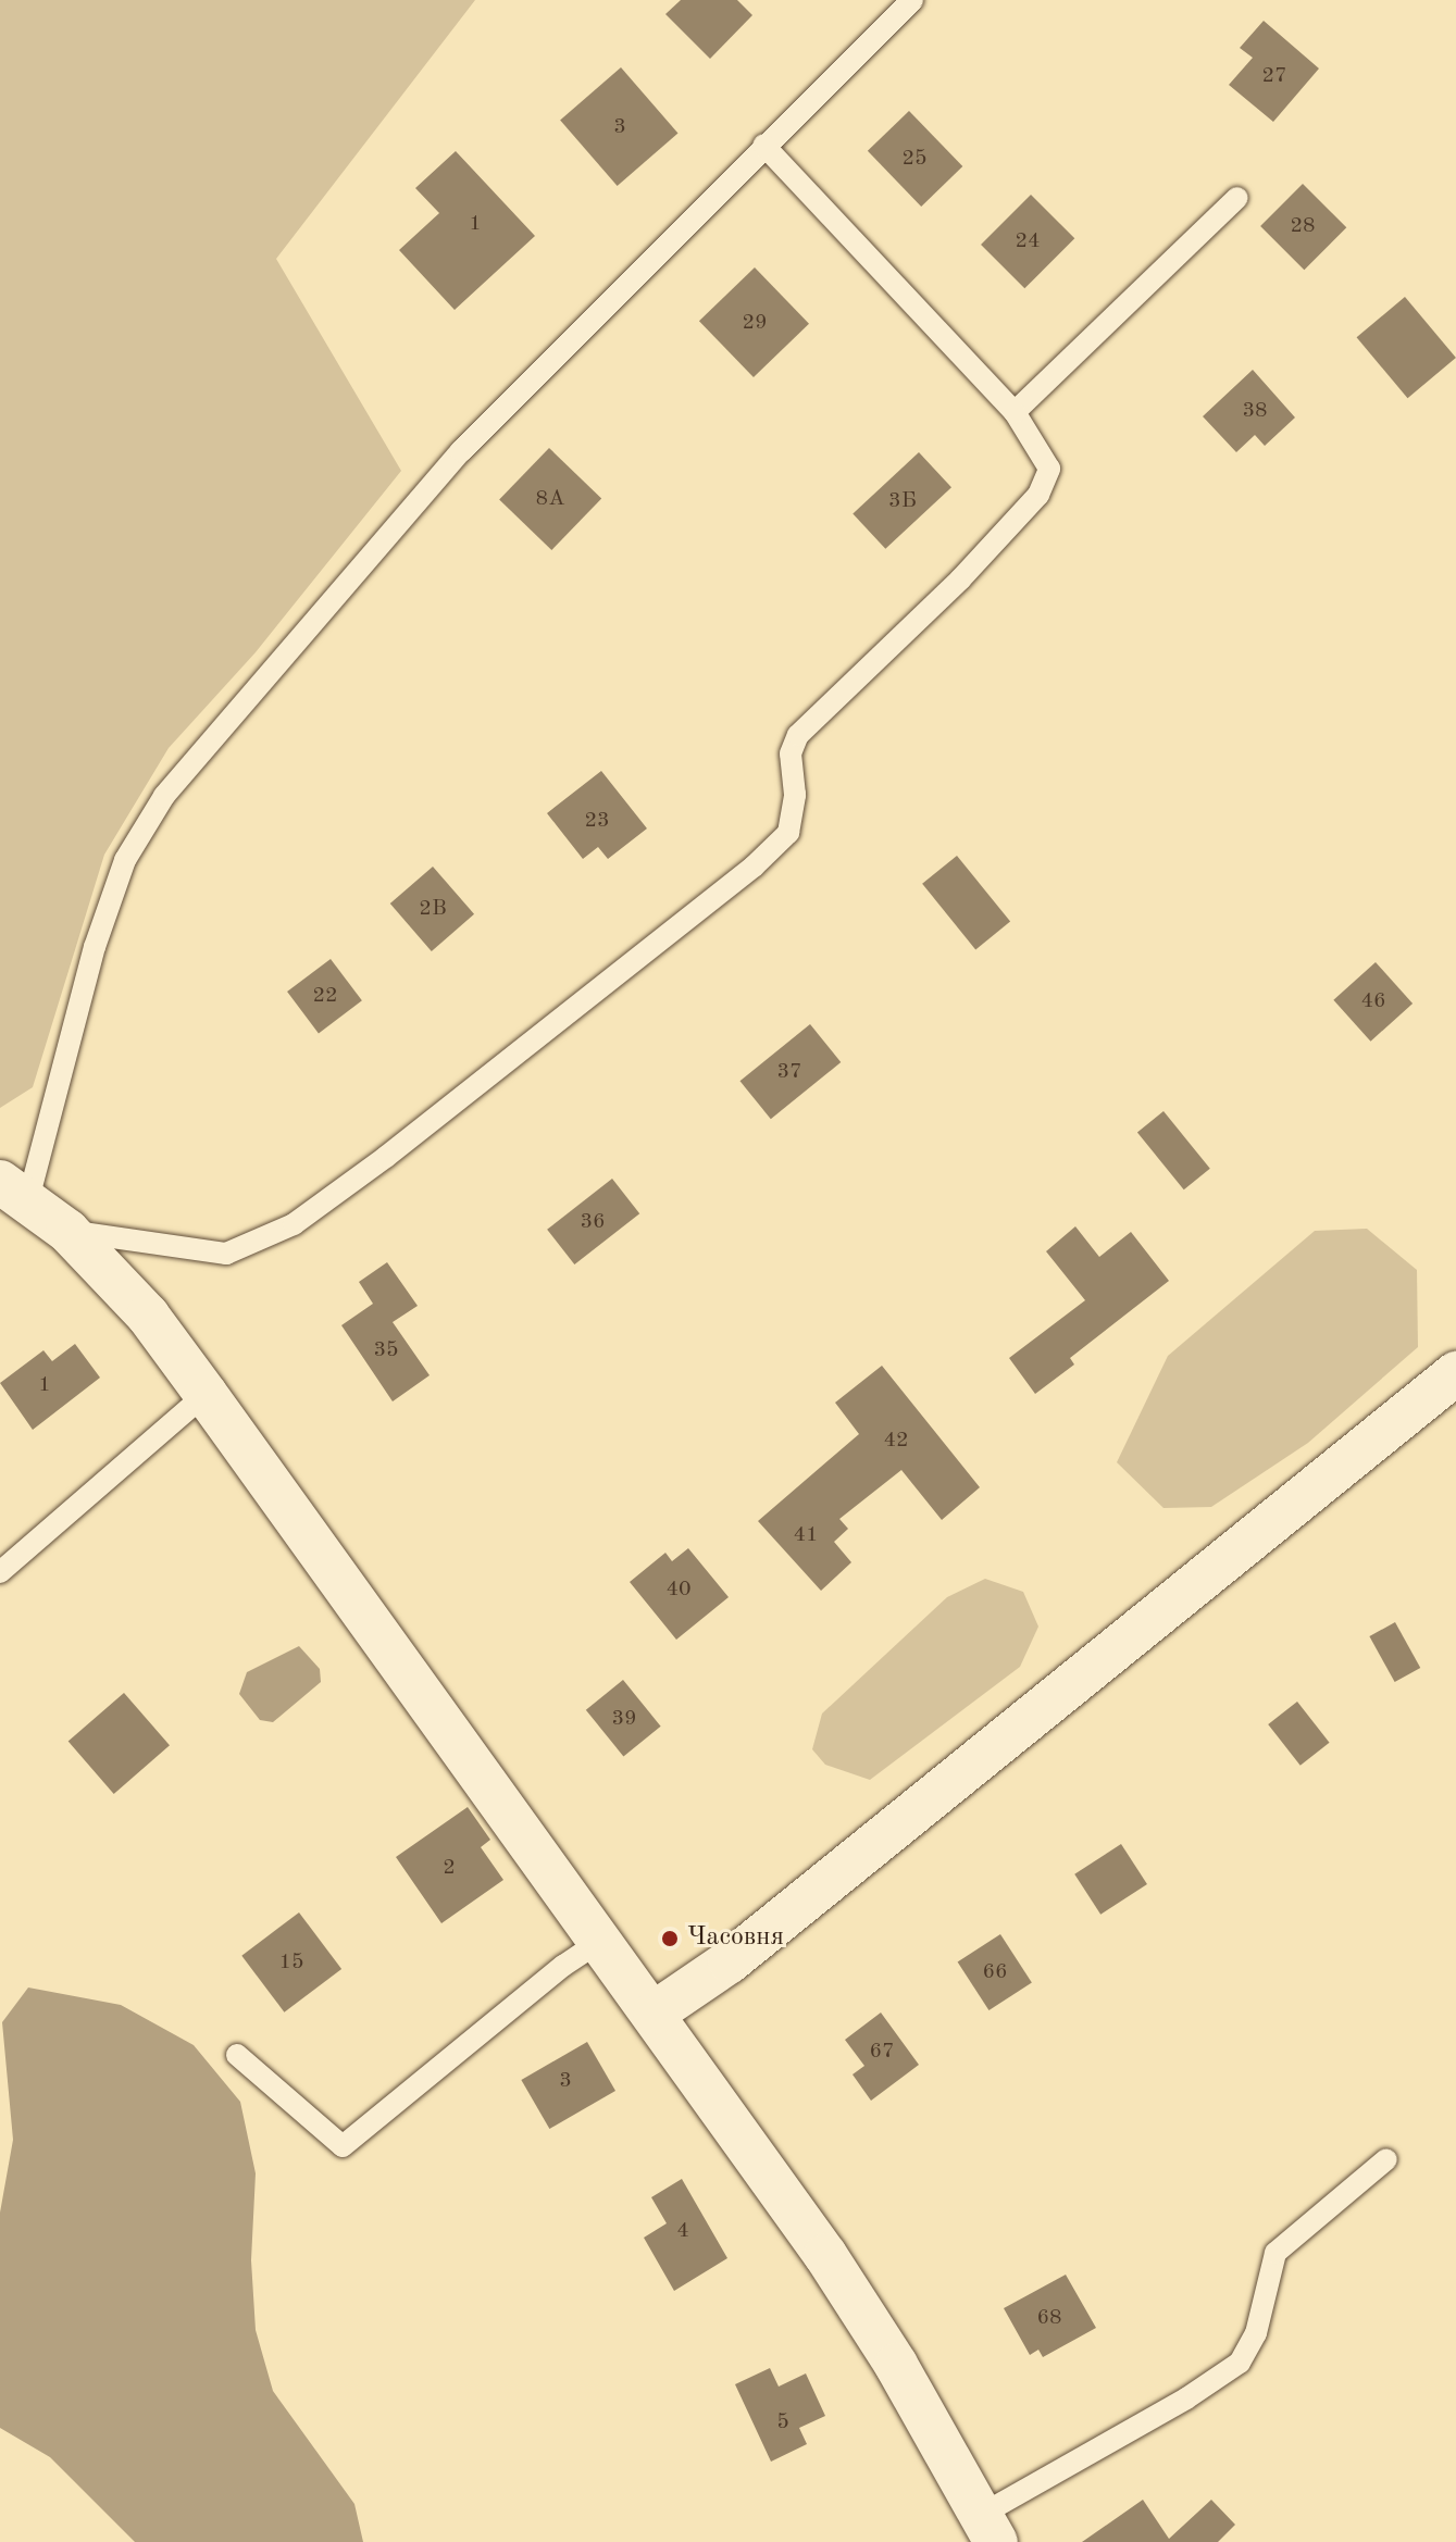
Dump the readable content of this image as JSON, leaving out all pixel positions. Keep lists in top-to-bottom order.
{
  "places": ["Часовня"],
  "house_numbers": [
    "27",
    "3",
    "25",
    "1",
    "28",
    "24",
    "29",
    "38",
    "8А",
    "3Б",
    "23",
    "2В",
    "22",
    "46",
    "37",
    "36",
    "35",
    "1",
    "42",
    "41",
    "40",
    "39",
    "2",
    "15",
    "66",
    "67",
    "3",
    "4",
    "68",
    "5"
  ]
}
